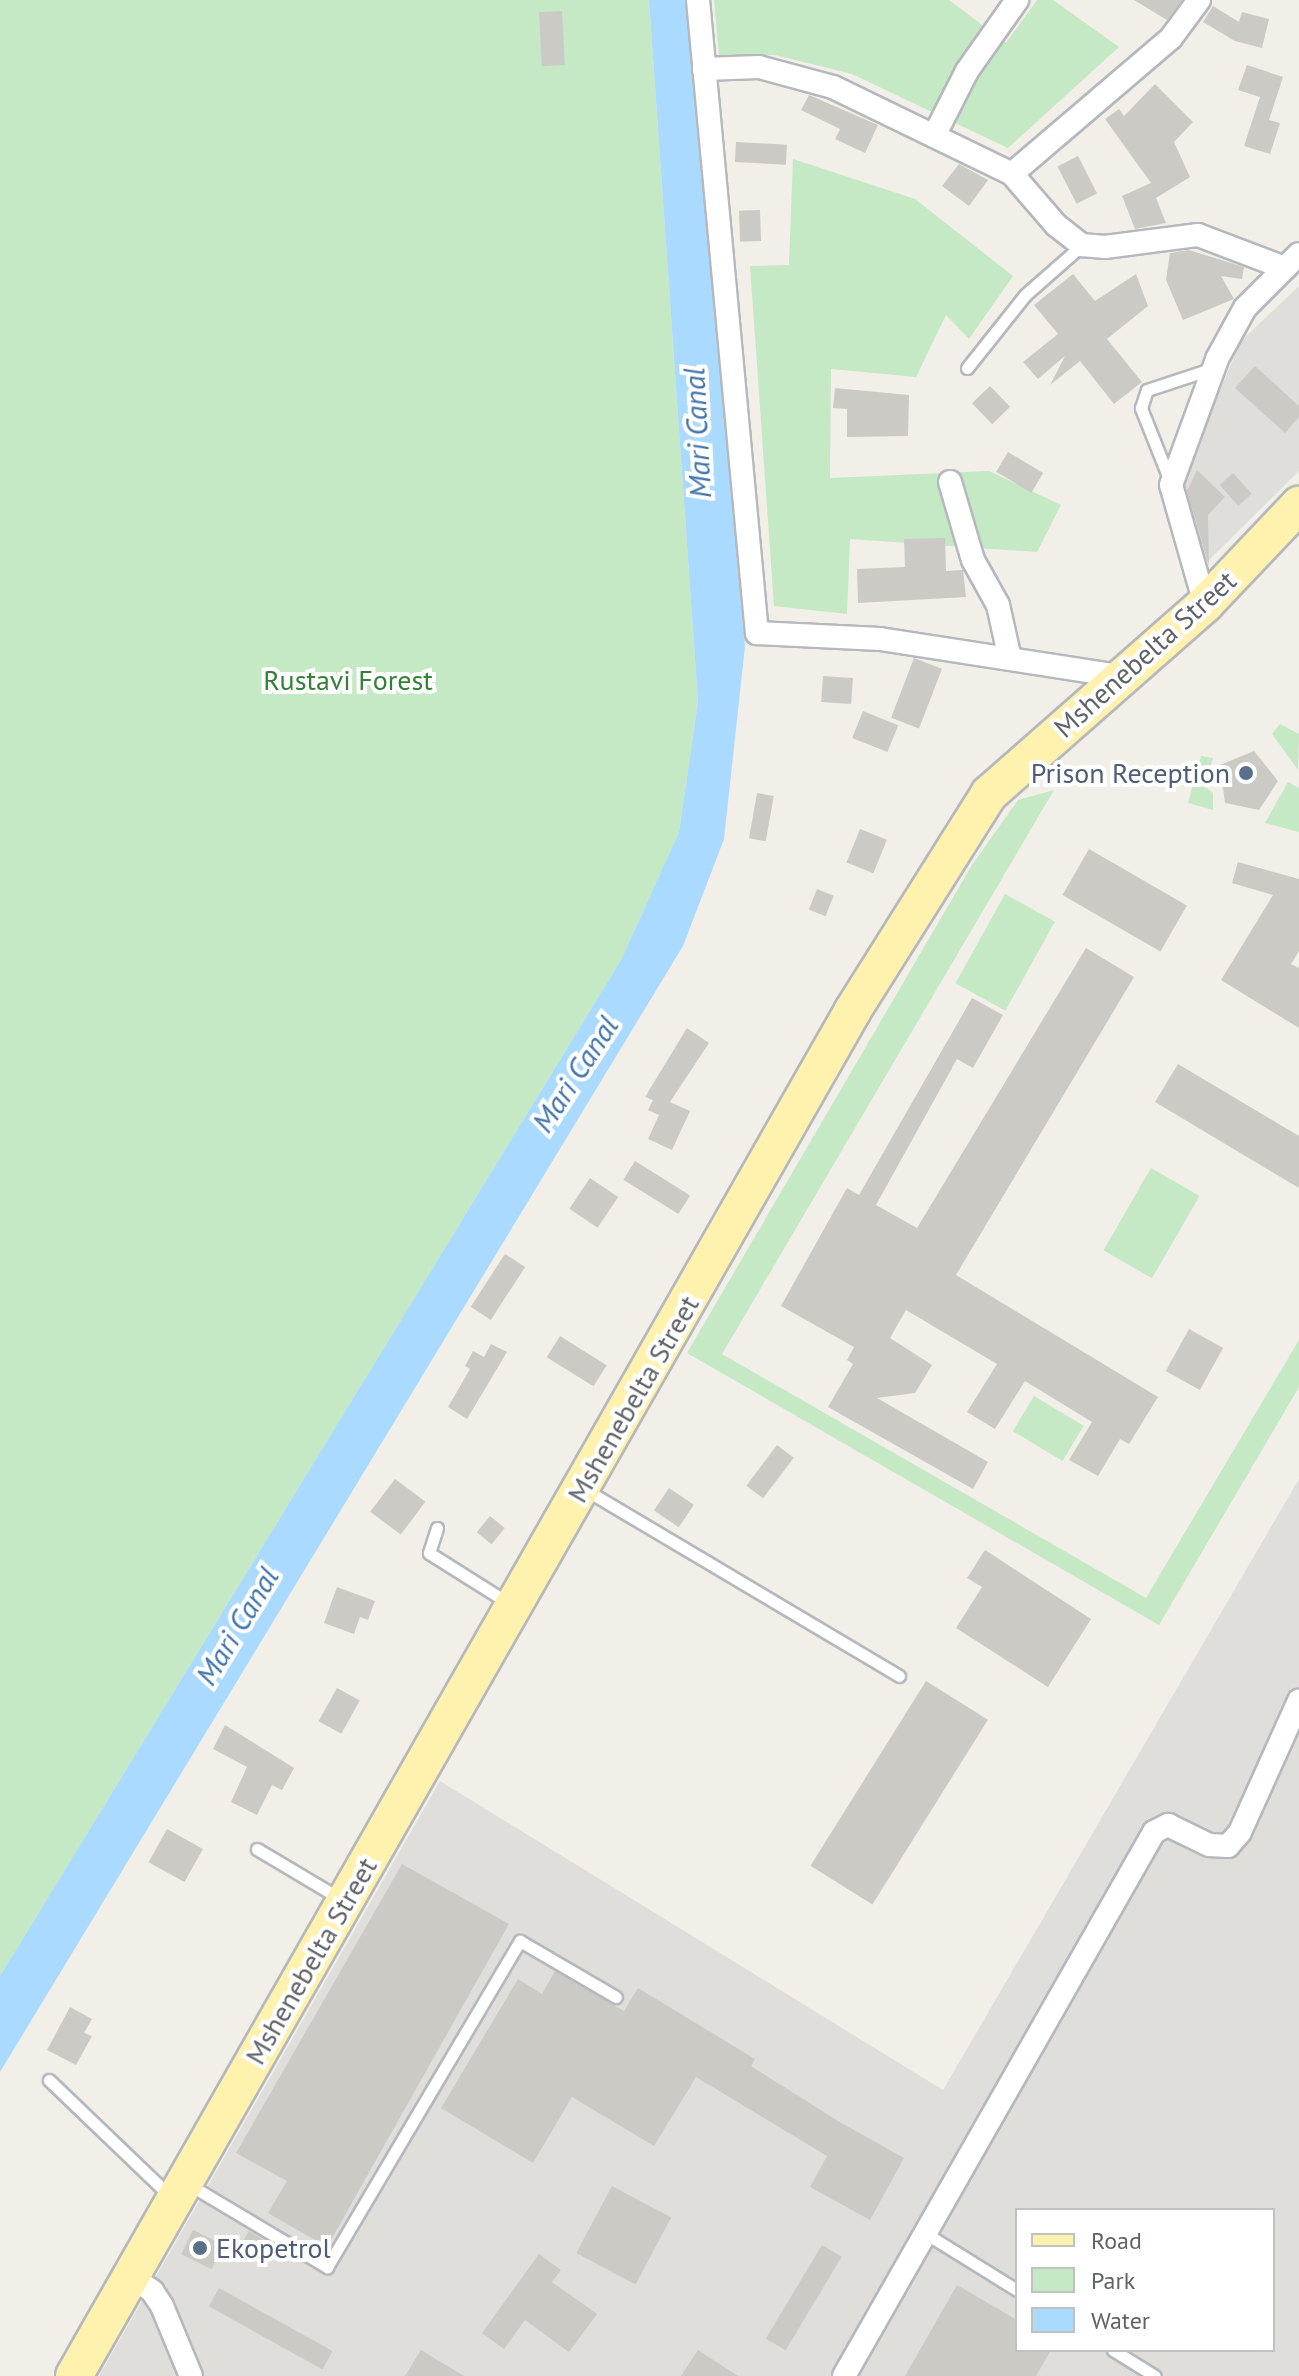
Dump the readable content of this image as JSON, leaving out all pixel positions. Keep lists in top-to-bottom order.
{
  "streets": {
    "main road": ["Mshenebelta Street"]
  },
  "water": ["Mari Canal"],
  "parks": ["Rustavi Forest"],
  "places": ["Prison Reception", "Ekopetrol"],
  "legend": ["Road", "Park", "Water"]
}
